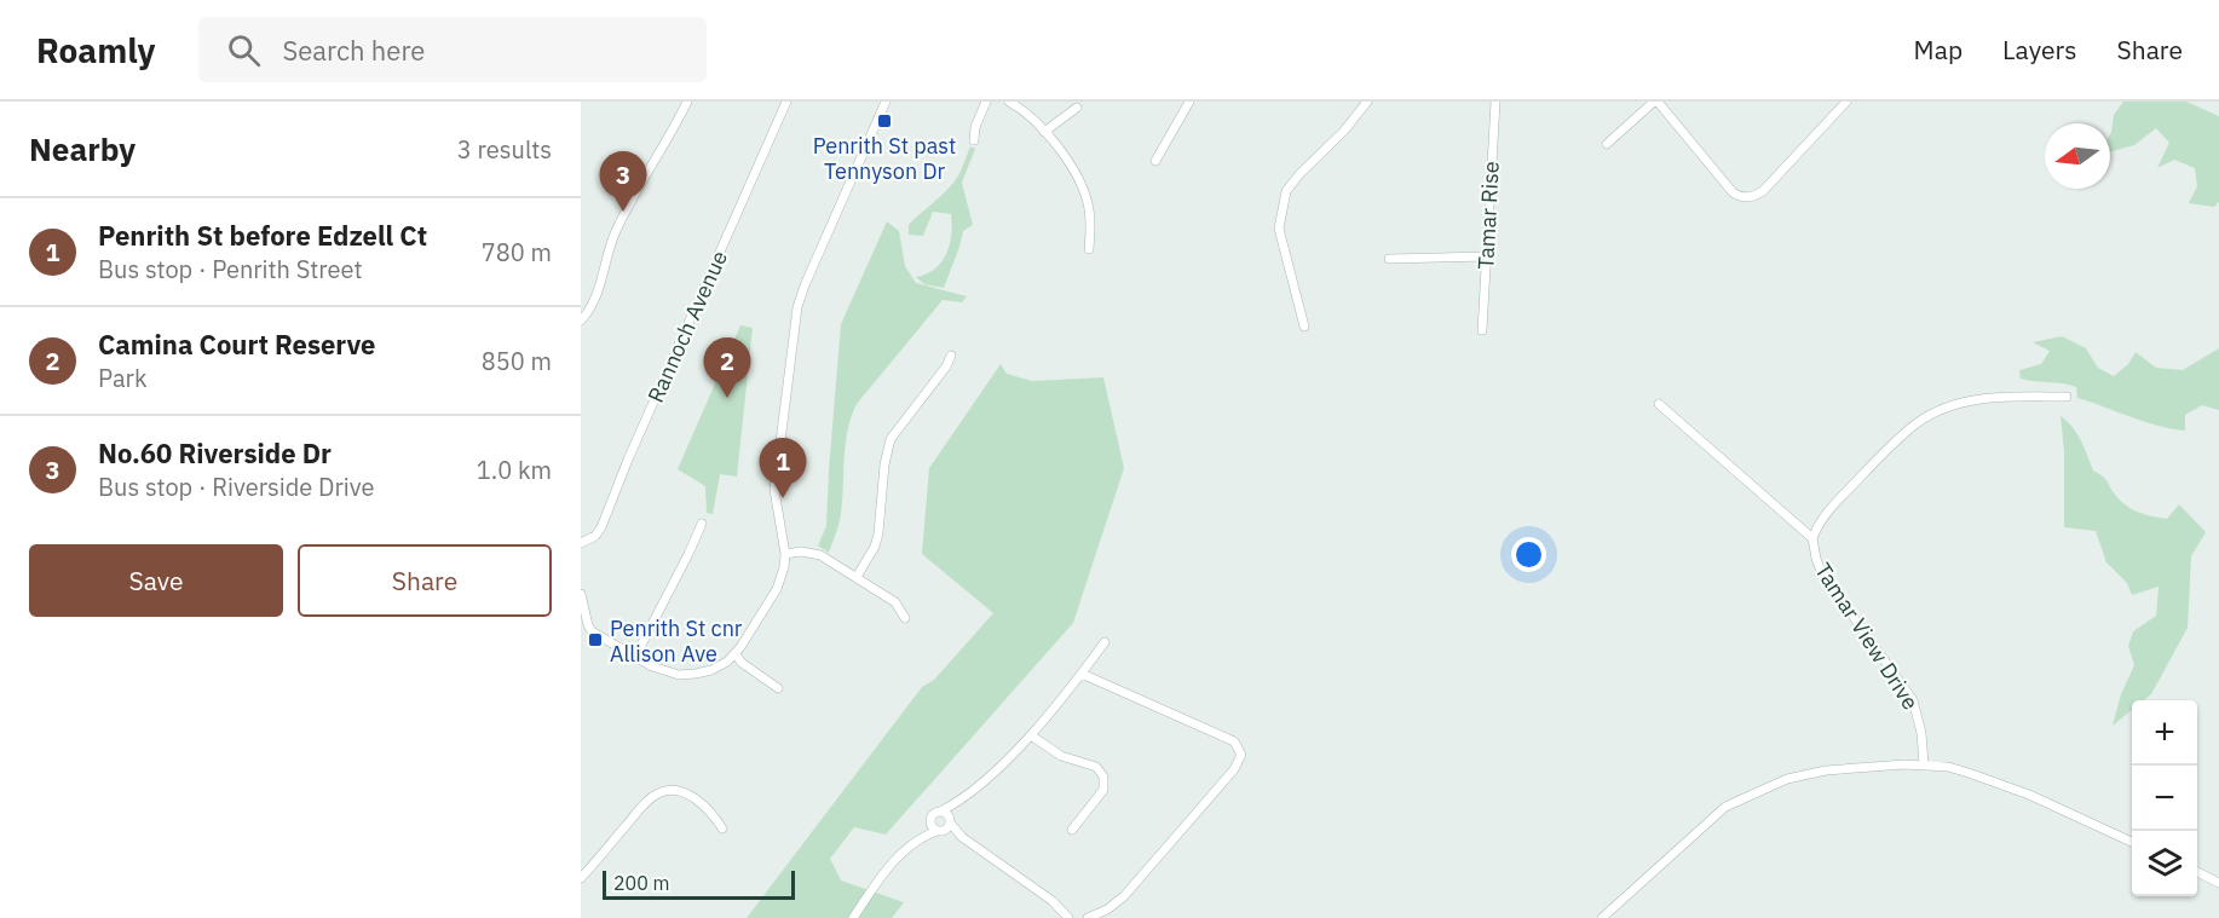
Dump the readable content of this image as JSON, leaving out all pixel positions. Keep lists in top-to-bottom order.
{
  "streets": {
    "street": ["Tamar Rise", "Rannoch Avenue", "Tamar View Drive"]
  },
  "places": {
    "transit": ["Penrith St past Tennyson Dr", "Penrith St cnr Allison Ave"]
  },
  "scale_bar": "200 m",
  "north": "left",
  "page": {
    "header": "Roamly",
    "search": "Search here",
    "nav": ["Map", "Layers", "Share"],
    "heading": ["Nearby", "3 results"],
    "pins": ["3", "2", "1"],
    "list": [
      {
        "mark": "1",
        "name": "Penrith St before Edzell Ct",
        "note": "Bus stop · Penrith Street",
        "value": "780 m"
      },
      {
        "mark": "2",
        "name": "Camina Court Reserve",
        "note": "Park",
        "value": "850 m"
      },
      {
        "mark": "3",
        "name": "No.60 Riverside Dr",
        "note": "Bus stop · Riverside Drive",
        "value": "1.0 km"
      }
    ],
    "buttons": ["Save", "Share"],
    "map_buttons": ["+", "−"],
    "scale": "200 m"
  }
}
